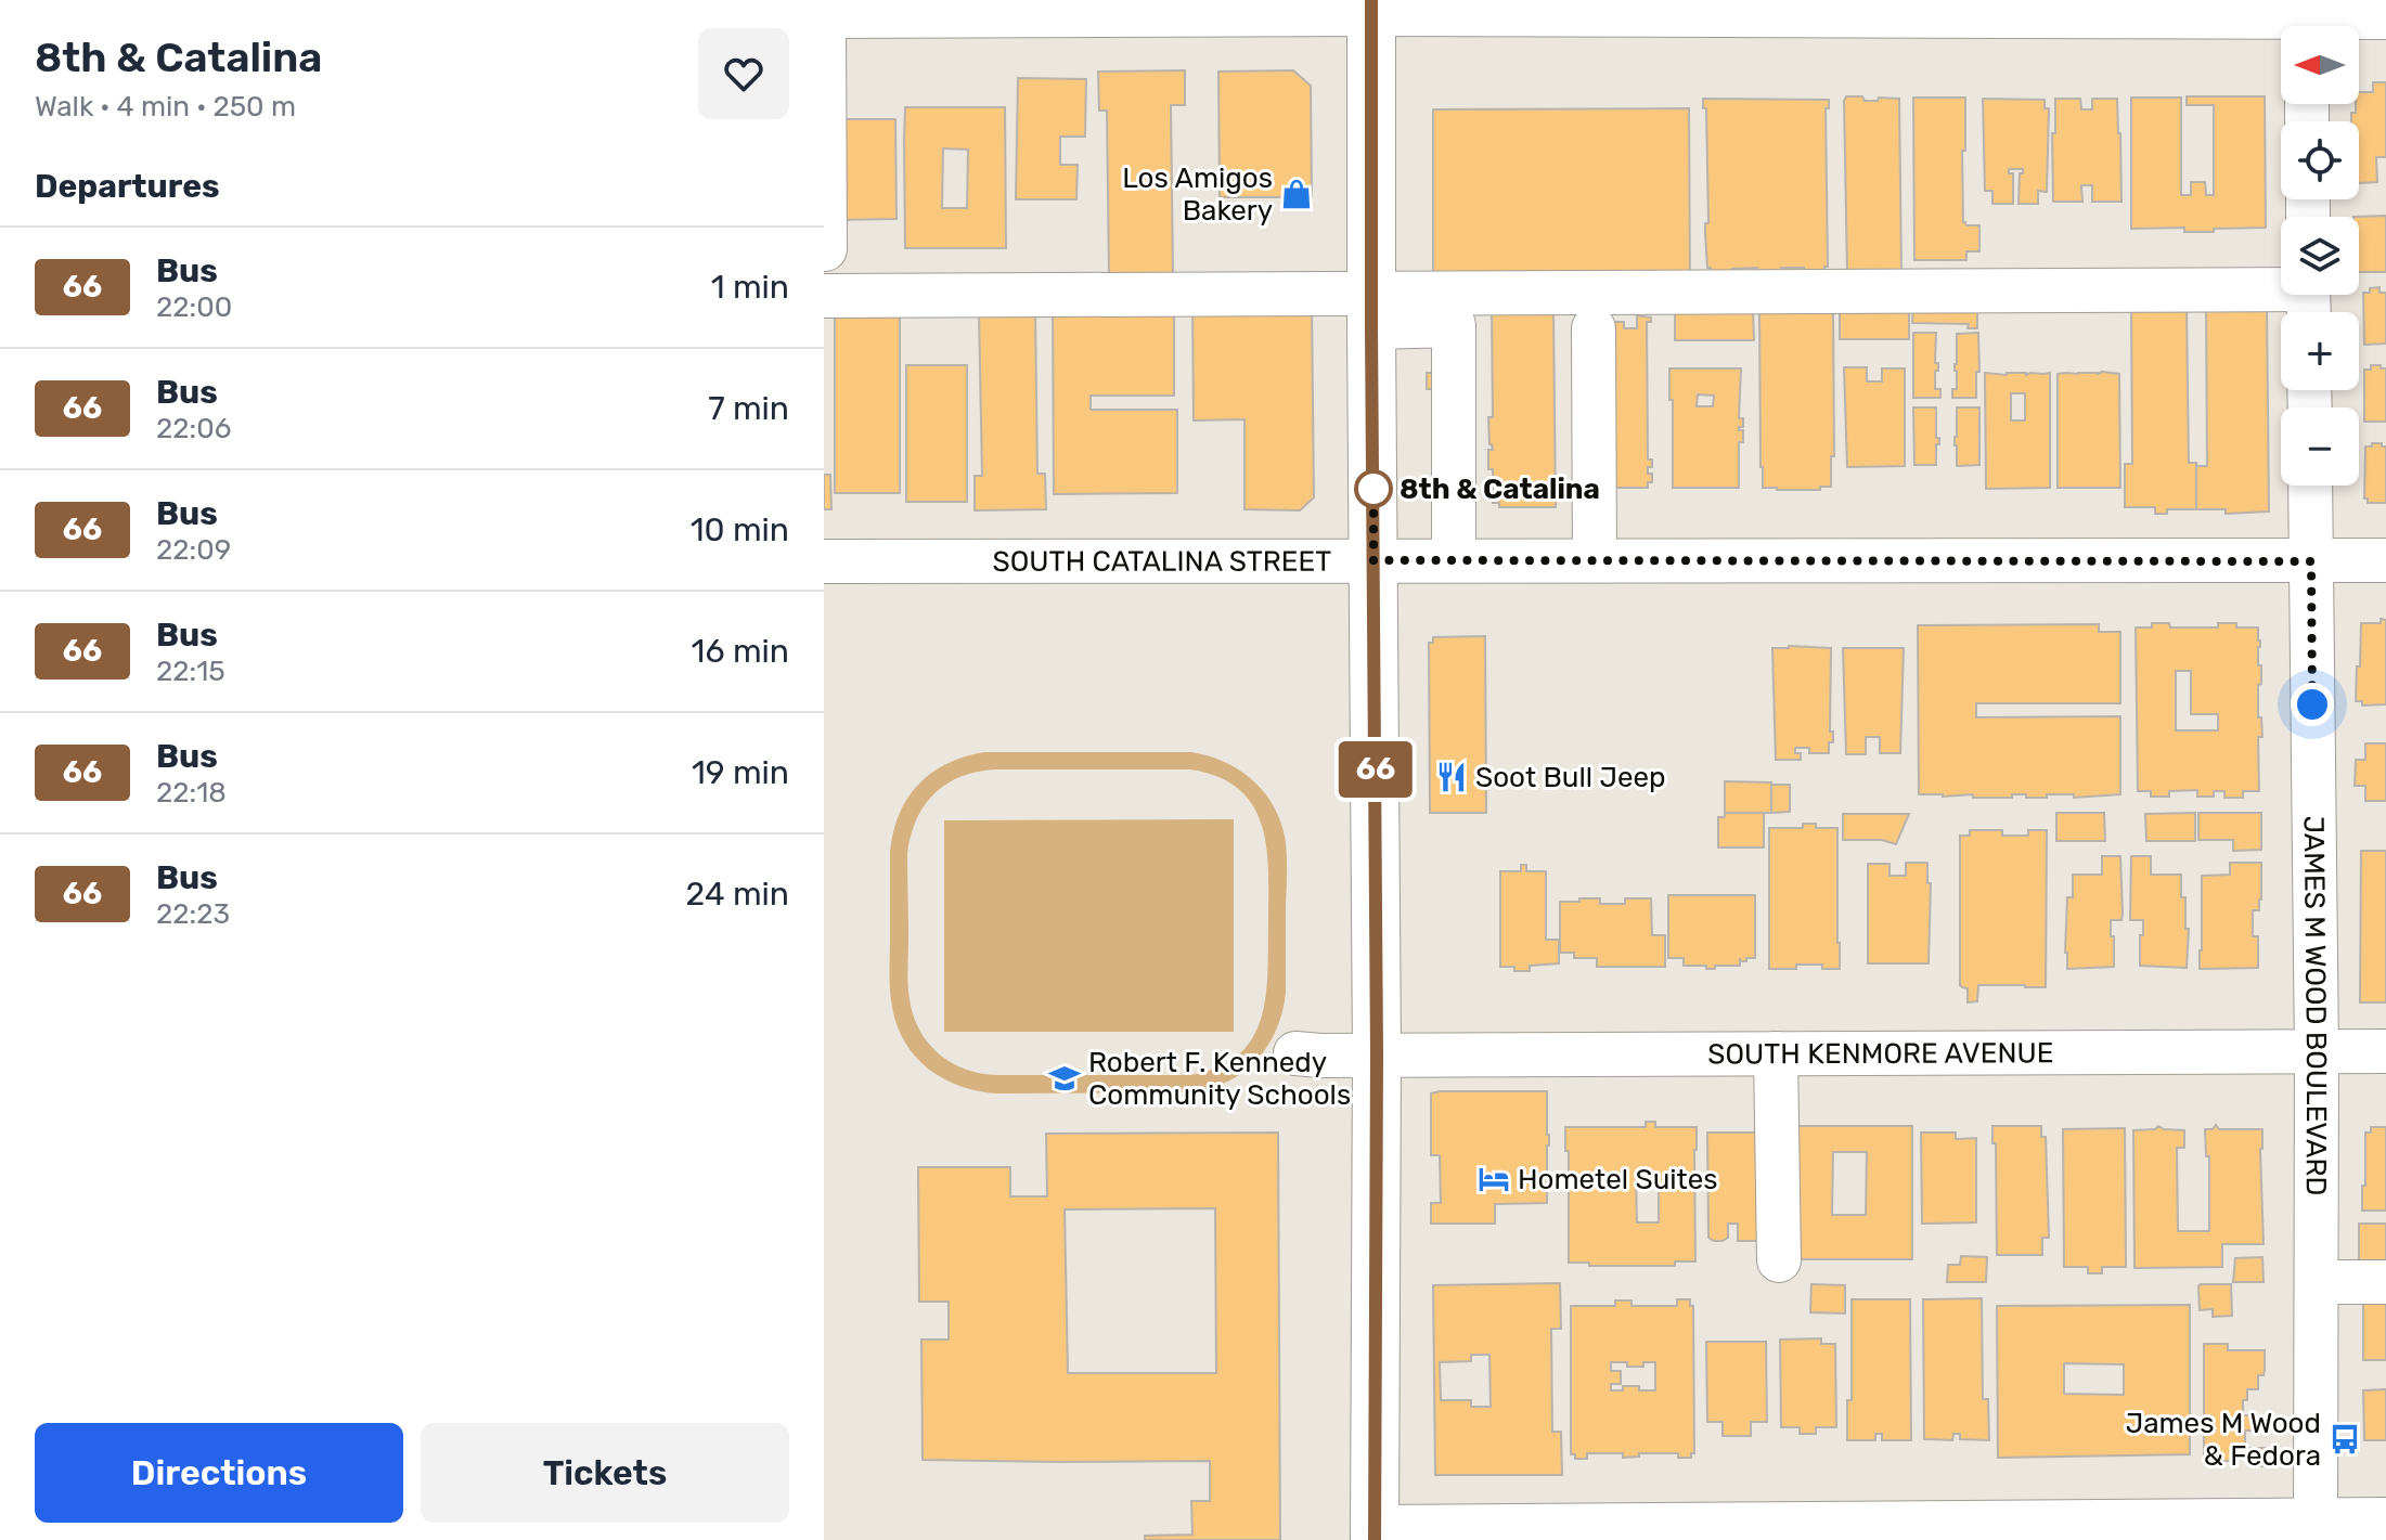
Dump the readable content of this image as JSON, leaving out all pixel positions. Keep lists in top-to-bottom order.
{
  "streets": {
    "street": ["SOUTH CATALINA STREET", "JAMES M WOOD BOULEVARD", "SOUTH KENMORE AVENUE"]
  },
  "crossings": [
    ["SOUTH CATALINA STREET", "JAMES M WOOD BOULEVARD"],
    ["JAMES M WOOD BOULEVARD", "SOUTH KENMORE AVENUE"]
  ],
  "places": {
    "shop": ["Los Amigos Bakery"],
    "other": ["8th & Catalina"],
    "restaurant": ["Soot Bull Jeep"],
    "school or university": ["Robert F. Kennedy Community Schools"],
    "hotel": ["Hometel Suites"],
    "bus stop": ["James M Wood & Fedora"]
  },
  "lines": ["bus line 66"],
  "north": "left",
  "page": {
    "heading": [
      ["8th & Catalina", "Walk · 4 min · 250 m"],
      "Departures"
    ],
    "on_map": "66",
    "map_buttons": ["+", "−"],
    "list": [
      {
        "mark": "66",
        "name": "Bus",
        "note": "22:00",
        "value": "1 min"
      },
      {
        "mark": "66",
        "name": "Bus",
        "note": "22:06",
        "value": "7 min"
      },
      {
        "mark": "66",
        "name": "Bus",
        "note": "22:09",
        "value": "10 min"
      },
      {
        "mark": "66",
        "name": "Bus",
        "note": "22:15",
        "value": "16 min"
      },
      {
        "mark": "66",
        "name": "Bus",
        "note": "22:18",
        "value": "19 min"
      },
      {
        "mark": "66",
        "name": "Bus",
        "note": "22:23",
        "value": "24 min"
      }
    ],
    "buttons": ["Directions", "Tickets"]
  }
}
